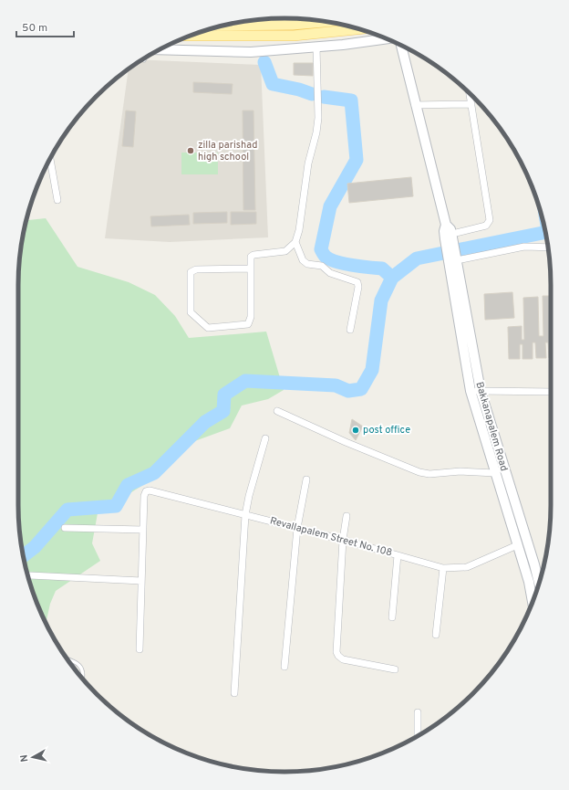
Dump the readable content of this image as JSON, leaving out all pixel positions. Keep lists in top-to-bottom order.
{
  "streets": {
    "street": ["Bakkanapalem Road", "Revallapalem Street No. 108"]
  },
  "places": ["zilla parishad high school", "post office"],
  "scale_bar": "50 m",
  "north": "left"
}
